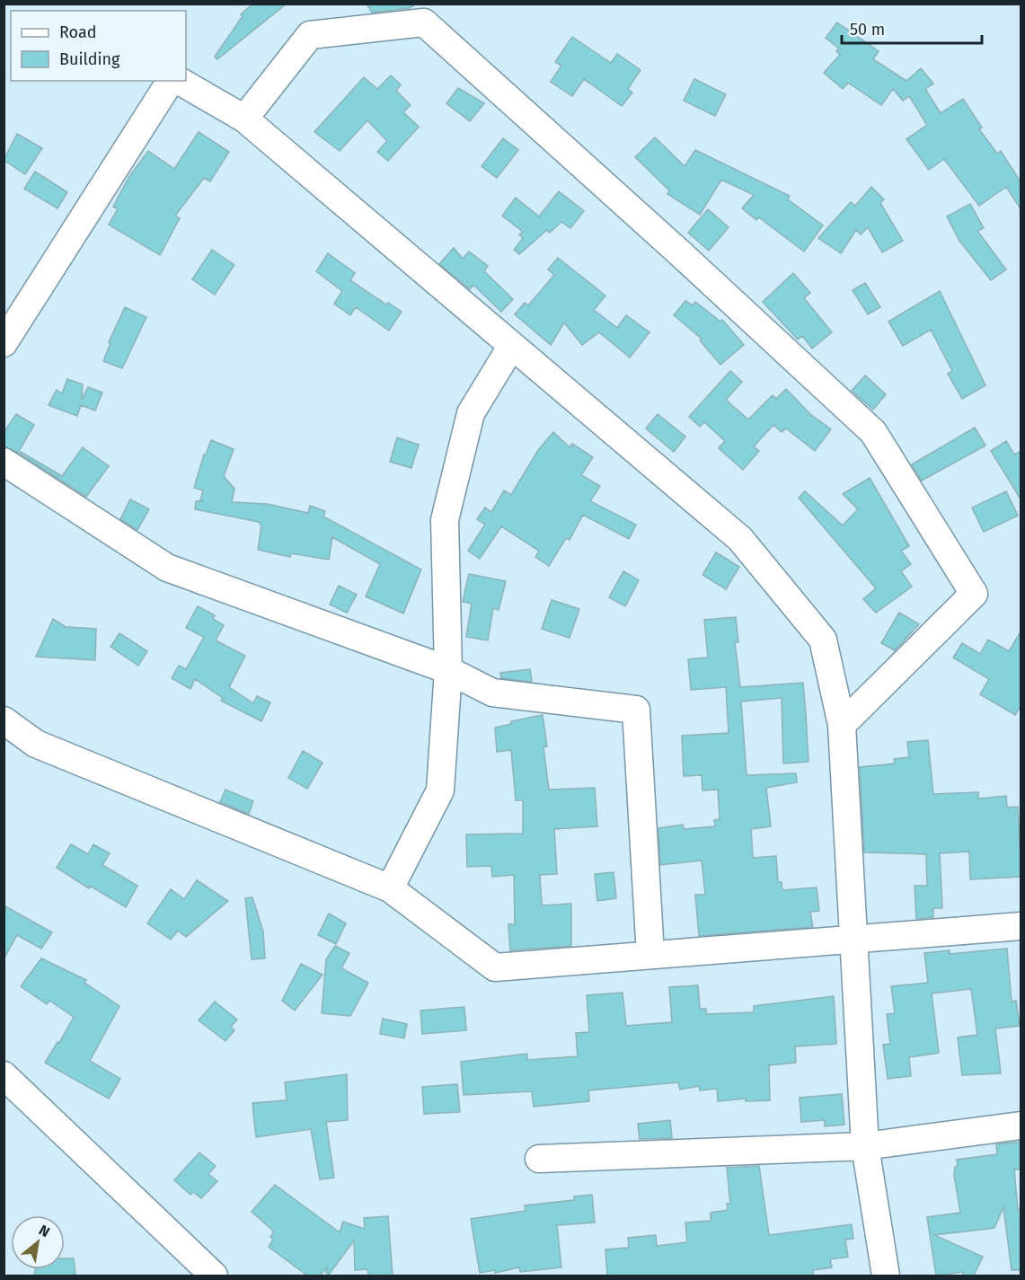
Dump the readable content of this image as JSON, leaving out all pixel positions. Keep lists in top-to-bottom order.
{
  "legend": ["Road", "Building"],
  "scale_bar": "50 m",
  "north": "top right"
}
